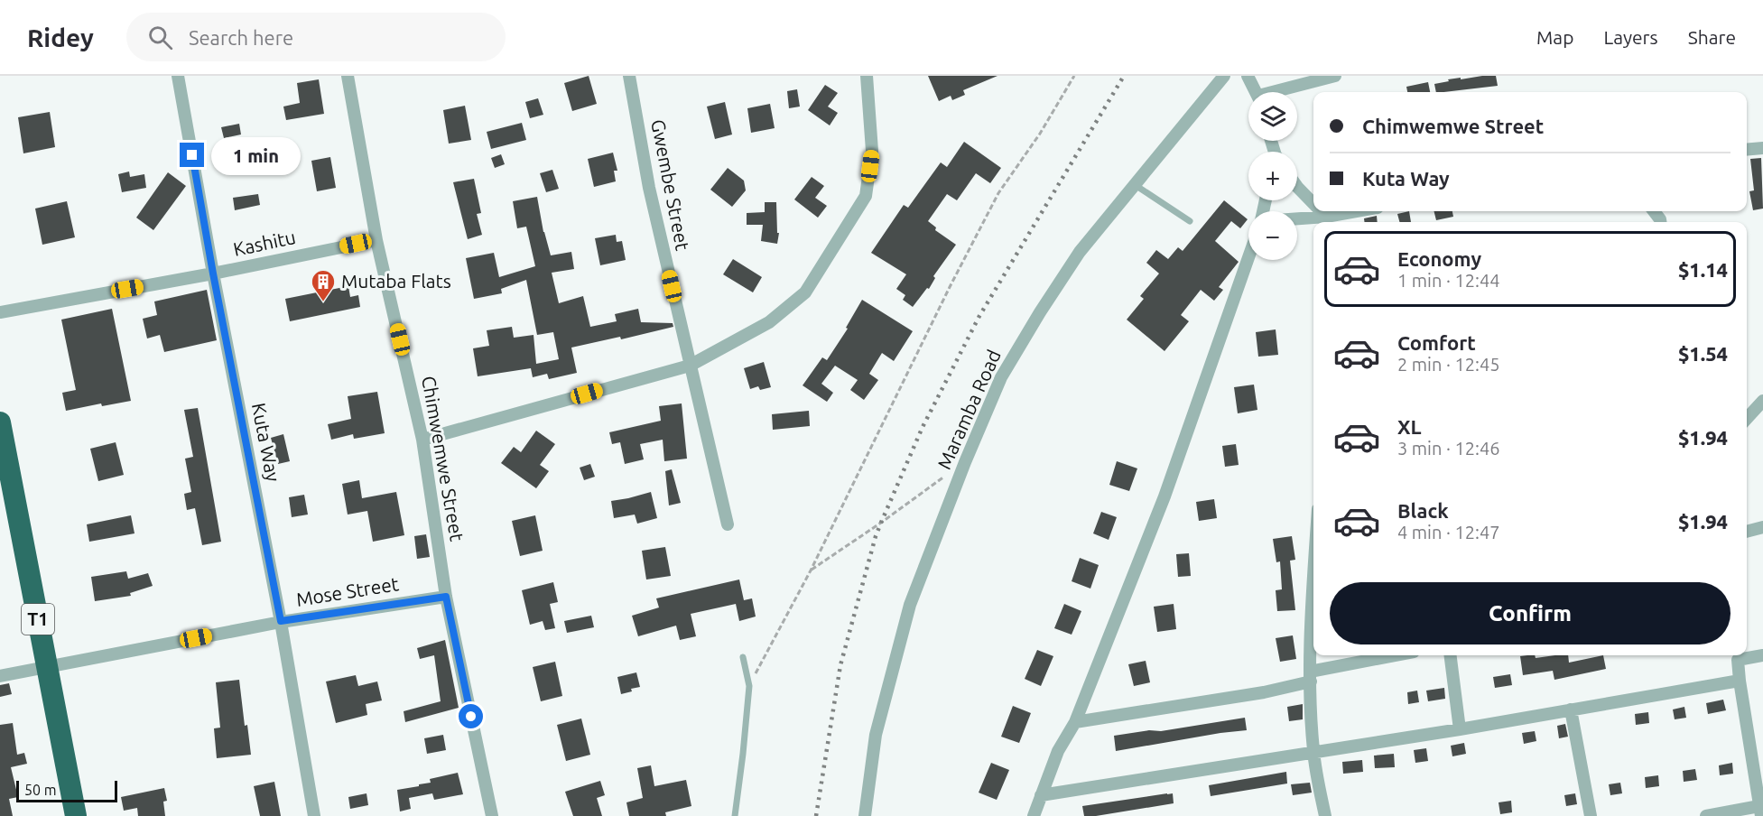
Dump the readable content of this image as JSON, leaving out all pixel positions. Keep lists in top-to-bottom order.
{
  "streets": {
    "highway": ["T1"],
    "street": [
      "Gwembe Street",
      "Kashitu",
      "Maramba Road",
      "Kuta Way",
      "Chimwemwe Street",
      "Mose Street"
    ]
  },
  "crossings": [
    ["Kashitu", "Kuta Way"],
    ["Kashitu", "Chimwemwe Street"],
    ["Kuta Way", "Mose Street"],
    ["Chimwemwe Street", "Mose Street"],
    ["Mose Street", "T1"]
  ],
  "places": {
    "building": ["Mutaba Flats"]
  },
  "scale_bar": "50 m",
  "page": {
    "header": "Ridey",
    "search": "Search here",
    "nav": ["Map", "Layers", "Share"],
    "map_buttons": ["+", "−"],
    "banner": ["Chimwemwe Street", "Kuta Way"],
    "bubble": "1 min",
    "list": [
      {
        "name": "Economy",
        "note": "1 min · 12:44",
        "value": "$1.14"
      },
      {
        "name": "Comfort",
        "note": "2 min · 12:45",
        "value": "$1.54"
      },
      {
        "name": "XL",
        "note": "3 min · 12:46",
        "value": "$1.94"
      },
      {
        "name": "Black",
        "note": "4 min · 12:47",
        "value": "$1.94"
      }
    ],
    "buttons": "Confirm",
    "scale": "50 m"
  }
}
